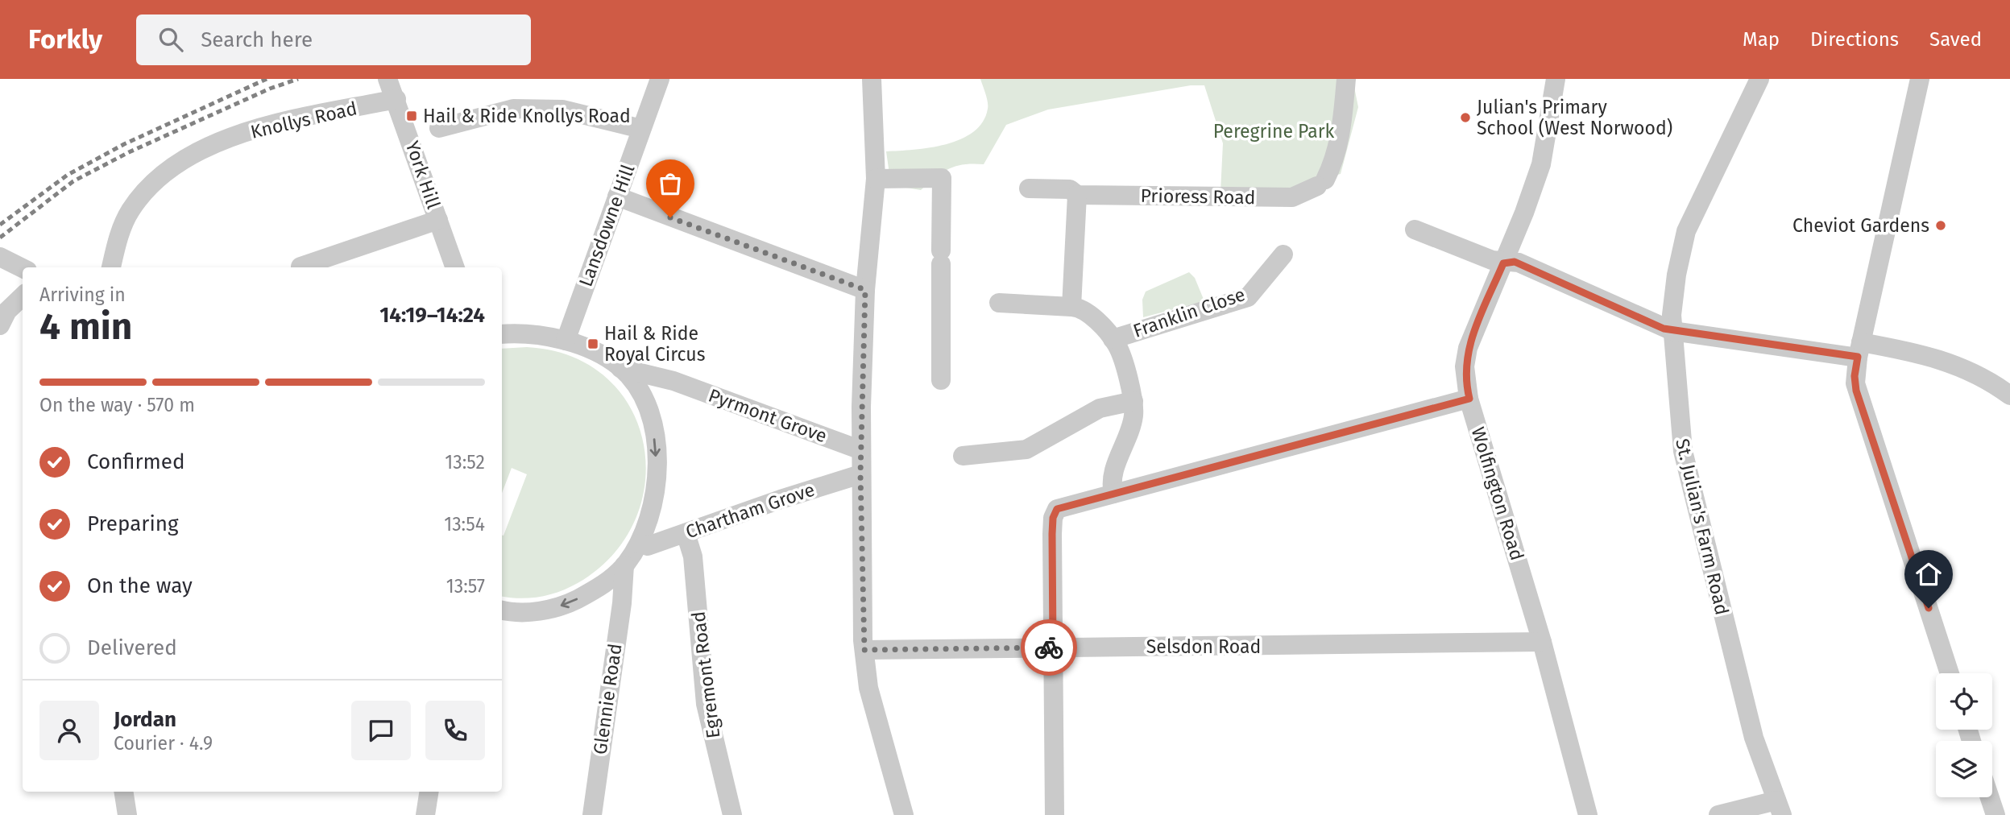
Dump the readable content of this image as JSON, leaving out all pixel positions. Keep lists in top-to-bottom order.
{
  "streets": {
    "street": [
      "Knollys Road",
      "York Hill",
      "Prioress Road",
      "Lansdowne Hill",
      "Franklin Close",
      "Pyrmont Grove",
      "Wolfington Road",
      "Chartham Grove",
      "St. Julian's Farm Road",
      "Selsdon Road",
      "Egremont Road",
      "Glennie Road"
    ]
  },
  "crossings": [
    ["Knollys Road", "York Hill"],
    ["Wolfington Road", "Selsdon Road"],
    ["Chartham Grove", "Egremont Road"]
  ],
  "parks": ["Peregrine Park"],
  "places": {
    "transit": ["Hail & Ride Knollys Road", "Hail & Ride Royal Circus"],
    "other": ["Julian's Primary School (West Norwood)", "Cheviot Gardens"]
  },
  "page": {
    "header": "Forkly",
    "search": "Search here",
    "nav": ["Map", "Directions", "Saved"],
    "heading": ["4 min", "Arriving in", "14:19–14:24"],
    "panel": ["Jordan", "Courier · 4.9"],
    "bar": "On the way · 570 m",
    "list": [
      ["Confirmed", "13:52"],
      ["Preparing", "13:54"],
      ["On the way", "13:57"],
      "Delivered"
    ]
  }
}
